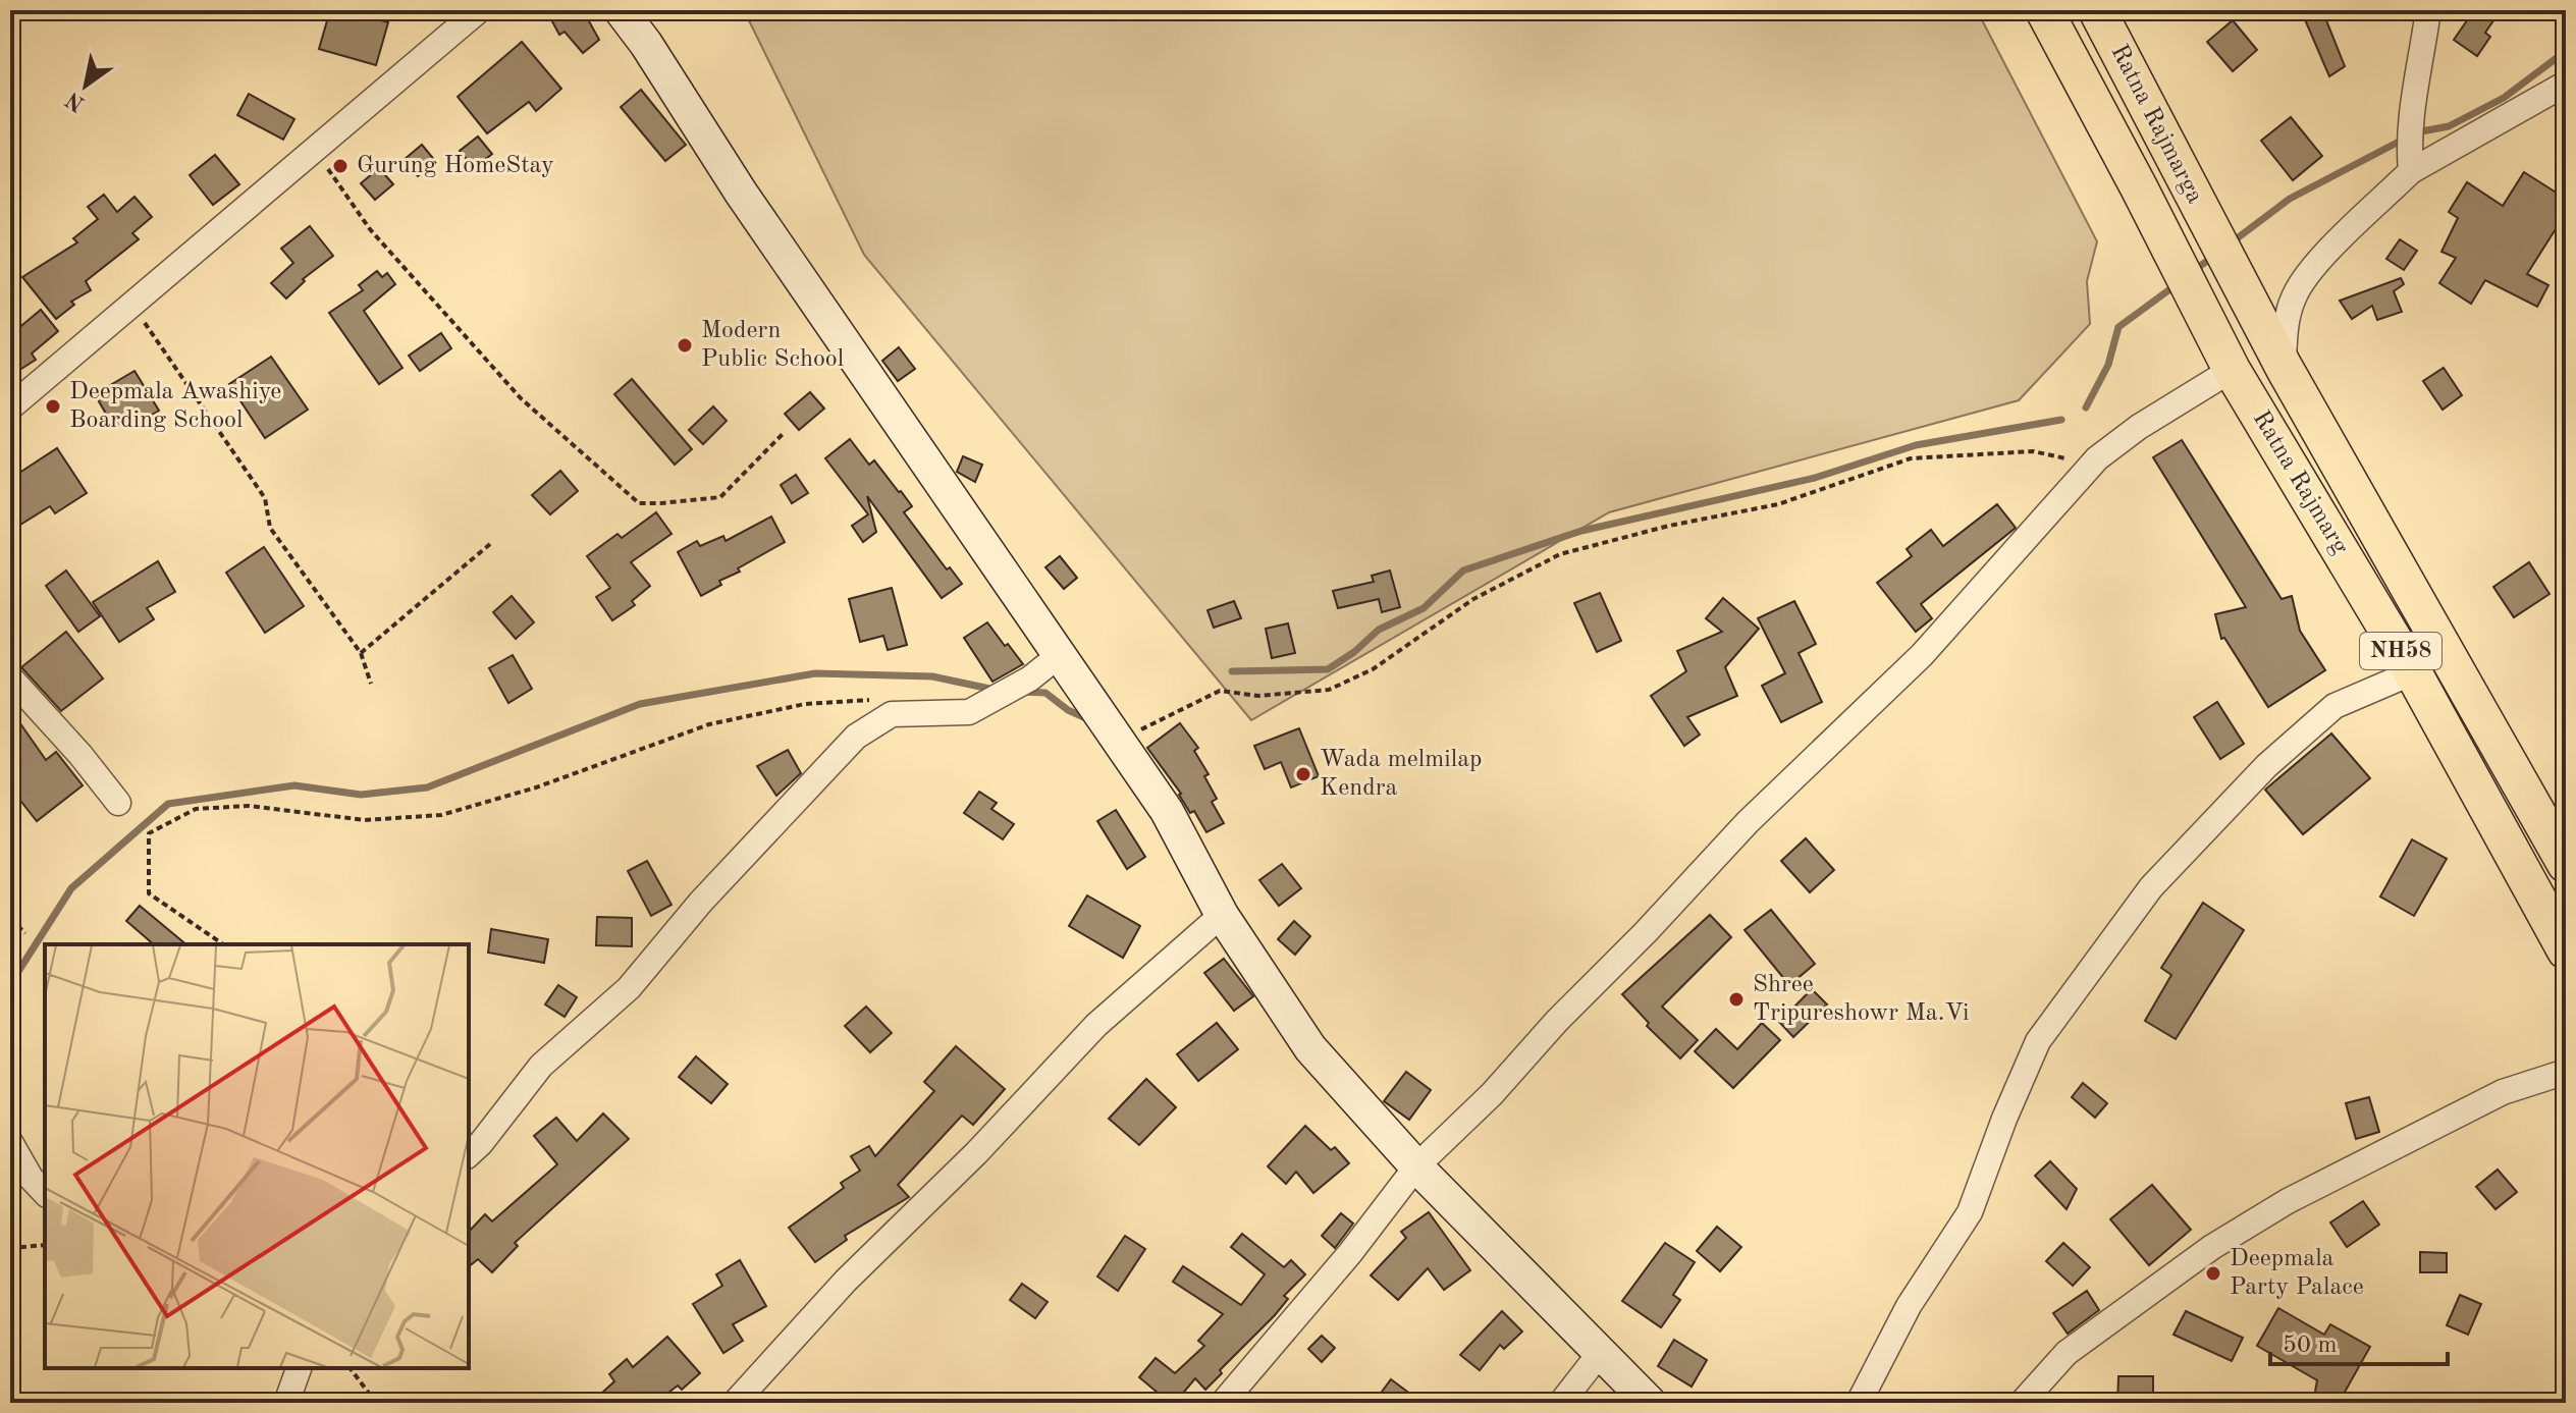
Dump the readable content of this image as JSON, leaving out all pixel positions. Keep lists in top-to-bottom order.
{
  "streets": {
    "main road": ["Ratna Rajmarga", "Ratna Rajmarg", "NH58"]
  },
  "crossings": [
    ["Ratna Rajmarga", "Ratna Rajmarg"]
  ],
  "places": [
    "Gurung HomeStay",
    "Modern Public School",
    "Deepmala Awashiye Boarding School",
    "Wada melmilap Kendra",
    "Shree Tripureshowr Ma.Vi",
    "Deepmala Party Palace"
  ],
  "scale_bar": "50 m",
  "north": "bottom left"
}
